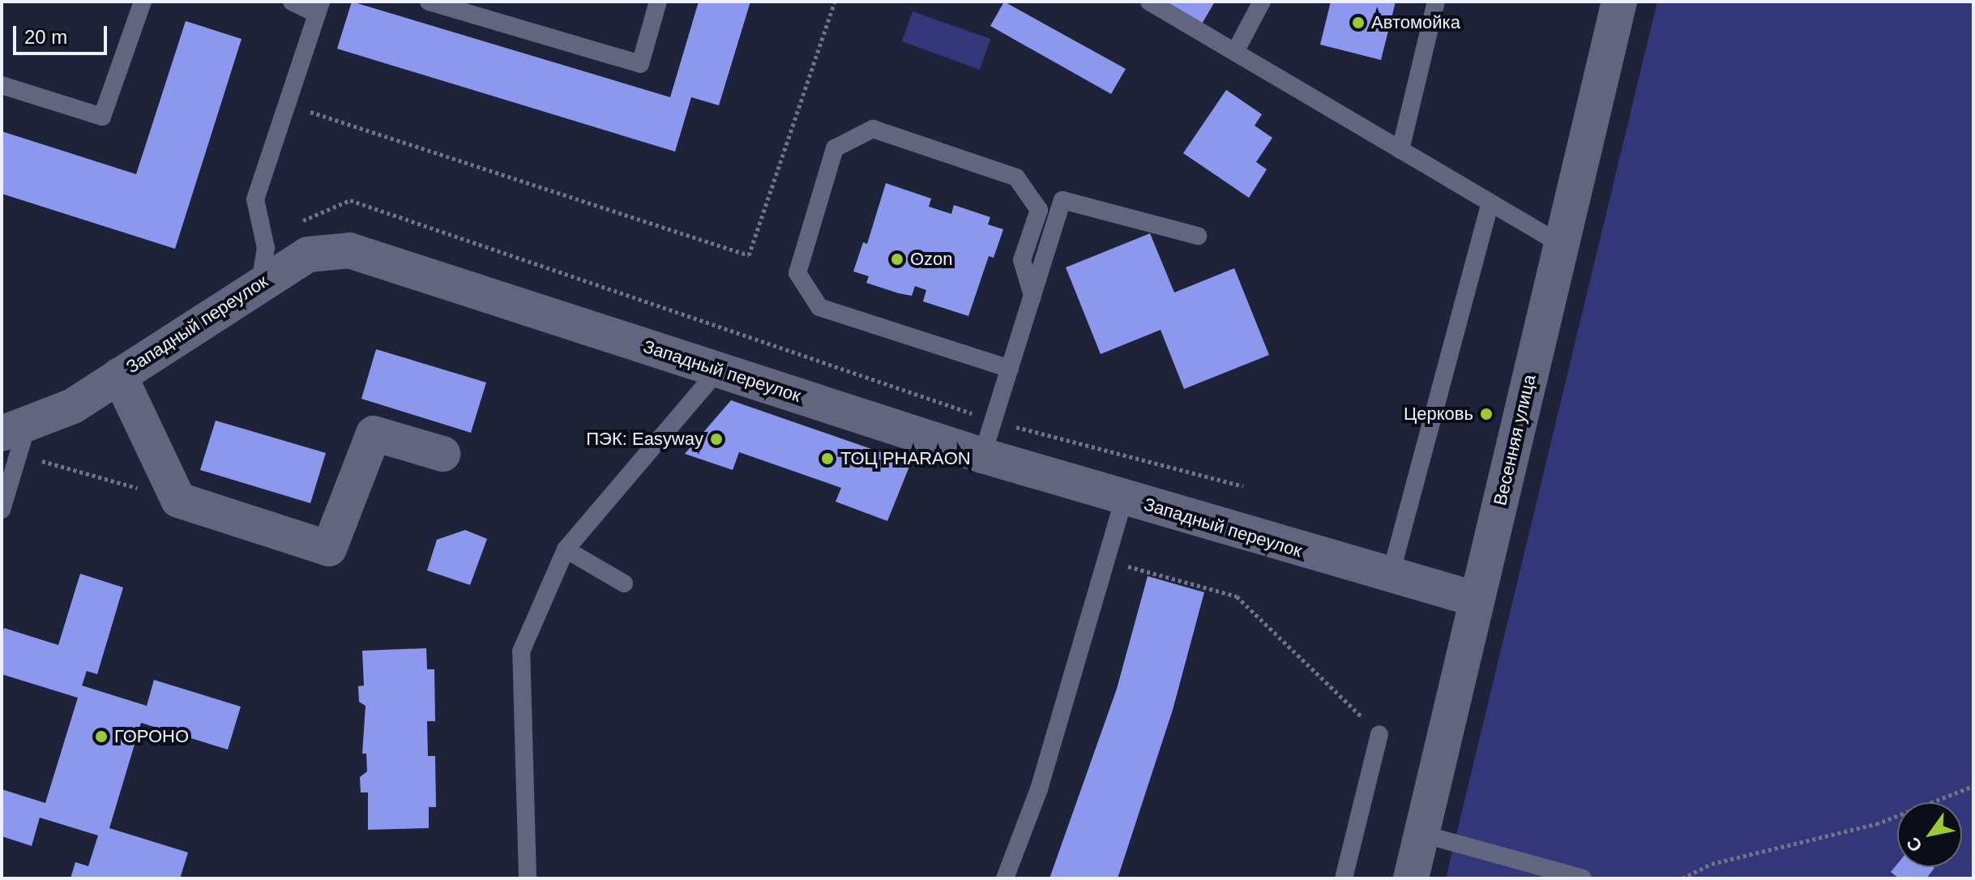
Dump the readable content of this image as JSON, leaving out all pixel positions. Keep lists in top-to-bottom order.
{
  "streets": {
    "street": ["Западный переулок", "Весенняя улица"]
  },
  "crossings": [
    ["Западный переулок", "Весенняя улица"]
  ],
  "places": [
    "Автомойка",
    "Ozon",
    "Церковь",
    "ПЭК: Easyway",
    "ТОЦ PHARAON",
    "ГОРОНО"
  ],
  "scale_bar": "20 m",
  "north": "bottom left"
}
